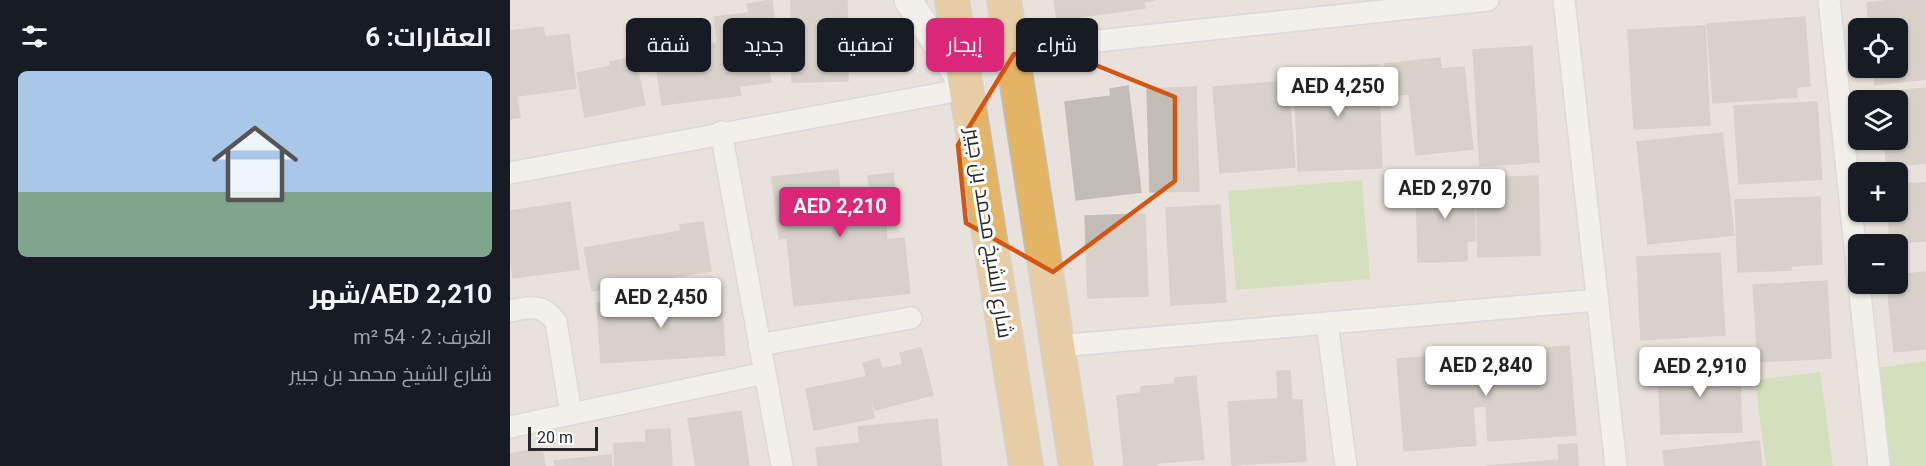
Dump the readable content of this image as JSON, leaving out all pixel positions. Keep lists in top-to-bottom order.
{
  "streets": {
    "main road": ["شارع الشيخ محمد بن جبير"]
  },
  "scale_bar": "20 m",
  "page": {
    "heading": "العقارات: 6",
    "map_buttons": ["+", "−"],
    "chip": [
      "شراء",
      "إيجار",
      "تصفية",
      "جديد",
      "شقة"
    ],
    "price": [
      "AED 4,250",
      "AED 2,970",
      "AED 2,210",
      "AED 2,450",
      "AED 2,840",
      "AED 2,910"
    ],
    "list": [
      {
        "name": "AED 2,210/شهر",
        "note": "الغرف: 2 · 54 m² · شارع الشيخ محمد بن جبير"
      }
    ],
    "scale": "20 m"
  }
}
